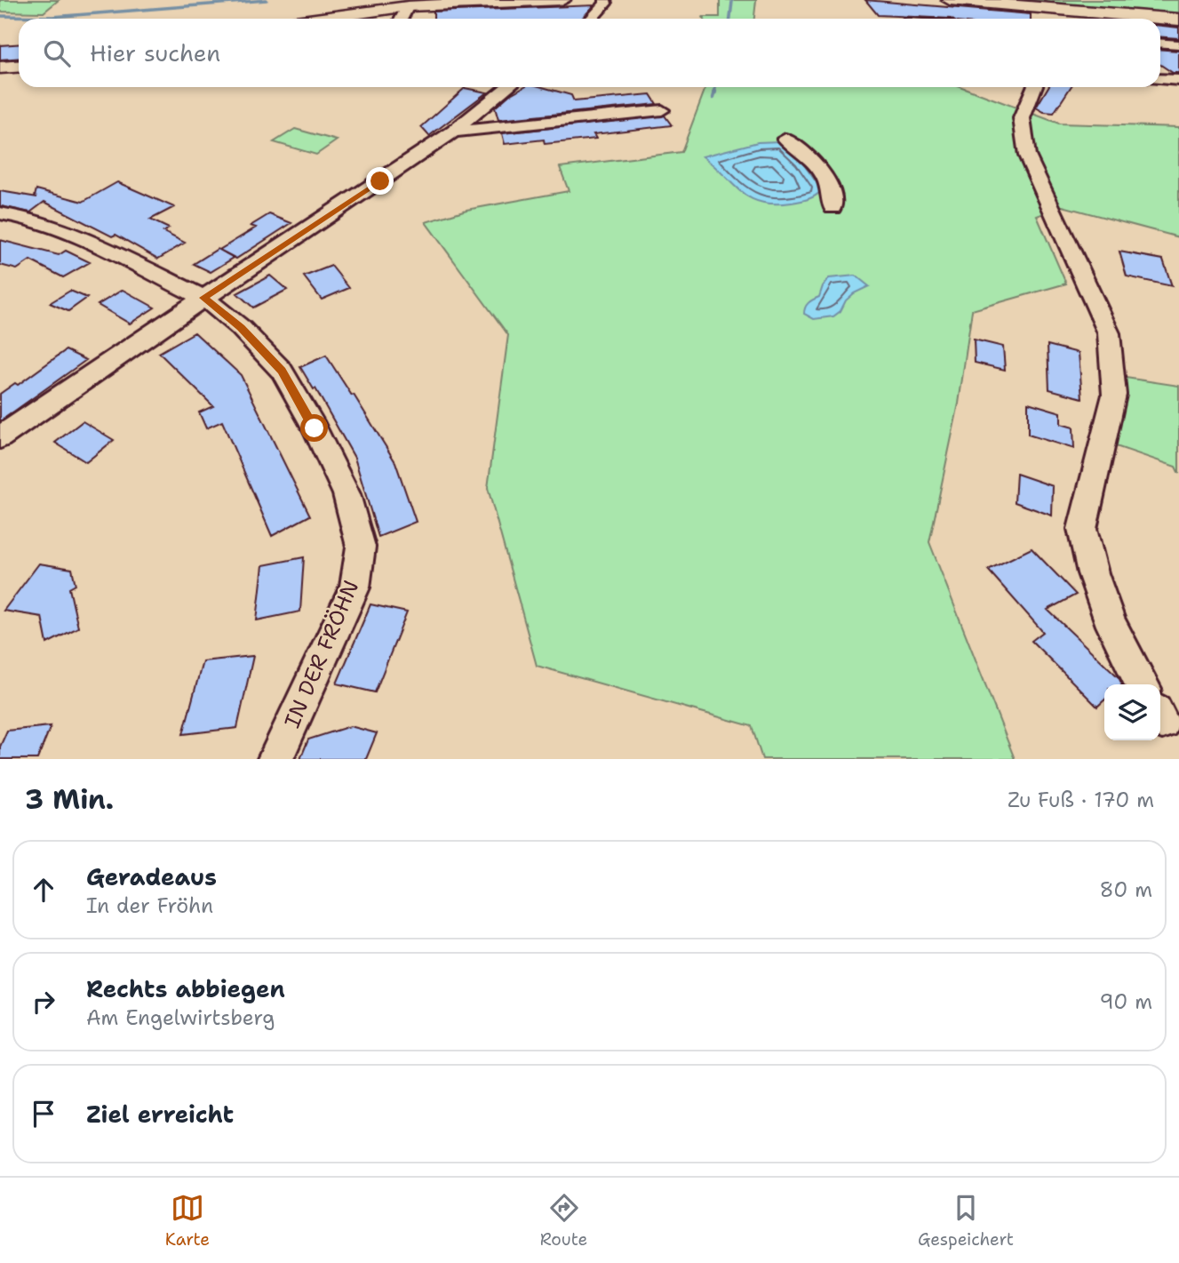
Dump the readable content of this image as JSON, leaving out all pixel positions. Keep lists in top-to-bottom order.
{
  "streets": {
    "street": ["IN DER FRÖHN"]
  },
  "page": {
    "search": "Hier suchen",
    "heading": ["3 Min.", "Zu Fuß · 170 m"],
    "list": [
      ["Geradeaus", "In der Fröhn", "80 m"],
      ["Rechts abbiegen", "Am Engelwirtsberg", "90 m"],
      "Ziel erreicht"
    ],
    "nav": ["Karte", "Route", "Gespeichert"]
  }
}
